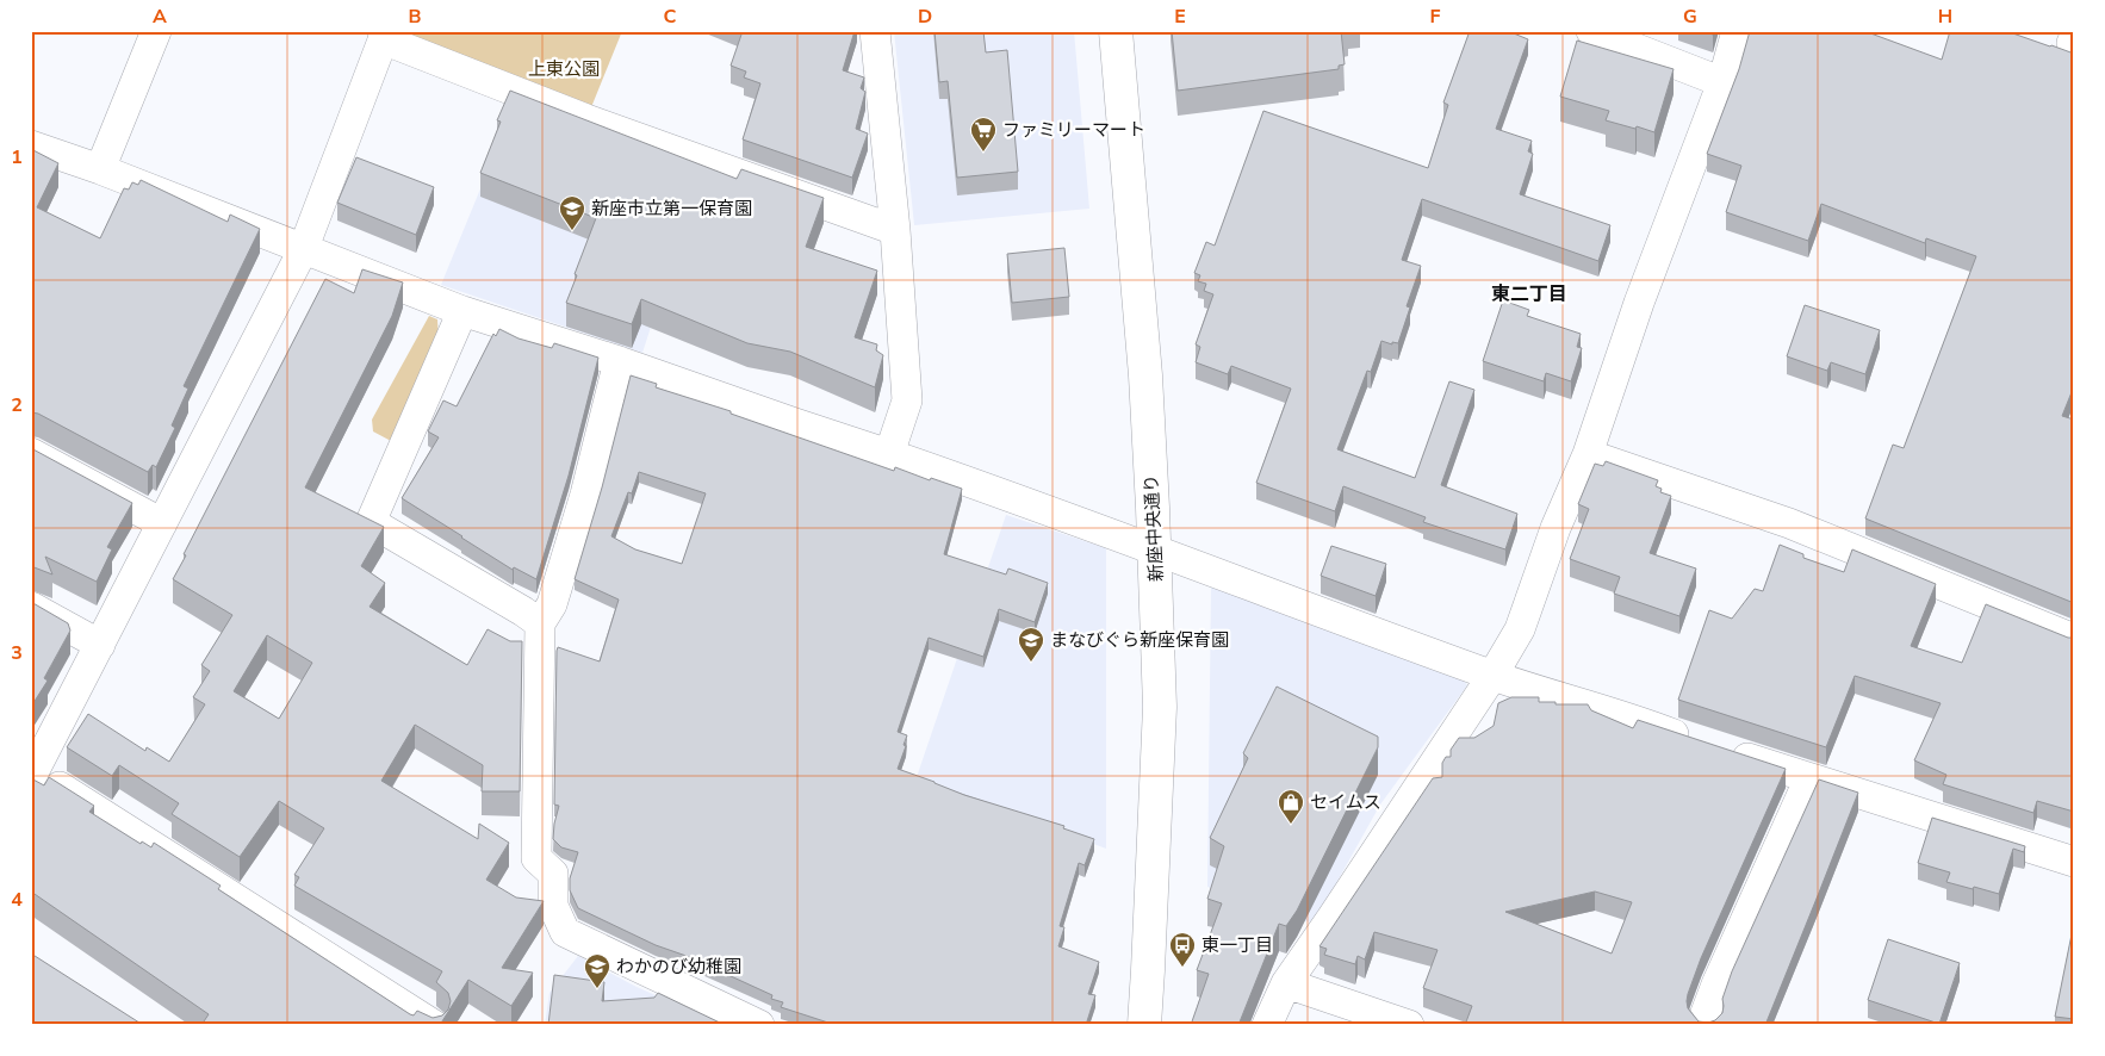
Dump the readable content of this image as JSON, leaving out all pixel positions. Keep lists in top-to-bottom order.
{
  "streets": {
    "street": ["新座中央通り"]
  },
  "districts": ["東二丁目"],
  "parks": ["上東公園"],
  "places": {
    "supermarket": ["ファミリーマート"],
    "school or university": ["新座市立第一保育園", "まなびぐら新座保育園", "わかのび幼稚園"],
    "shop": ["セイムス"],
    "bus stop": ["東一丁目"]
  },
  "grid": {
    "columns": [
      "A",
      "B",
      "C",
      "D",
      "E",
      "F",
      "G",
      "H"
    ],
    "rows": [
      "1",
      "2",
      "3",
      "4"
    ]
  }
}
